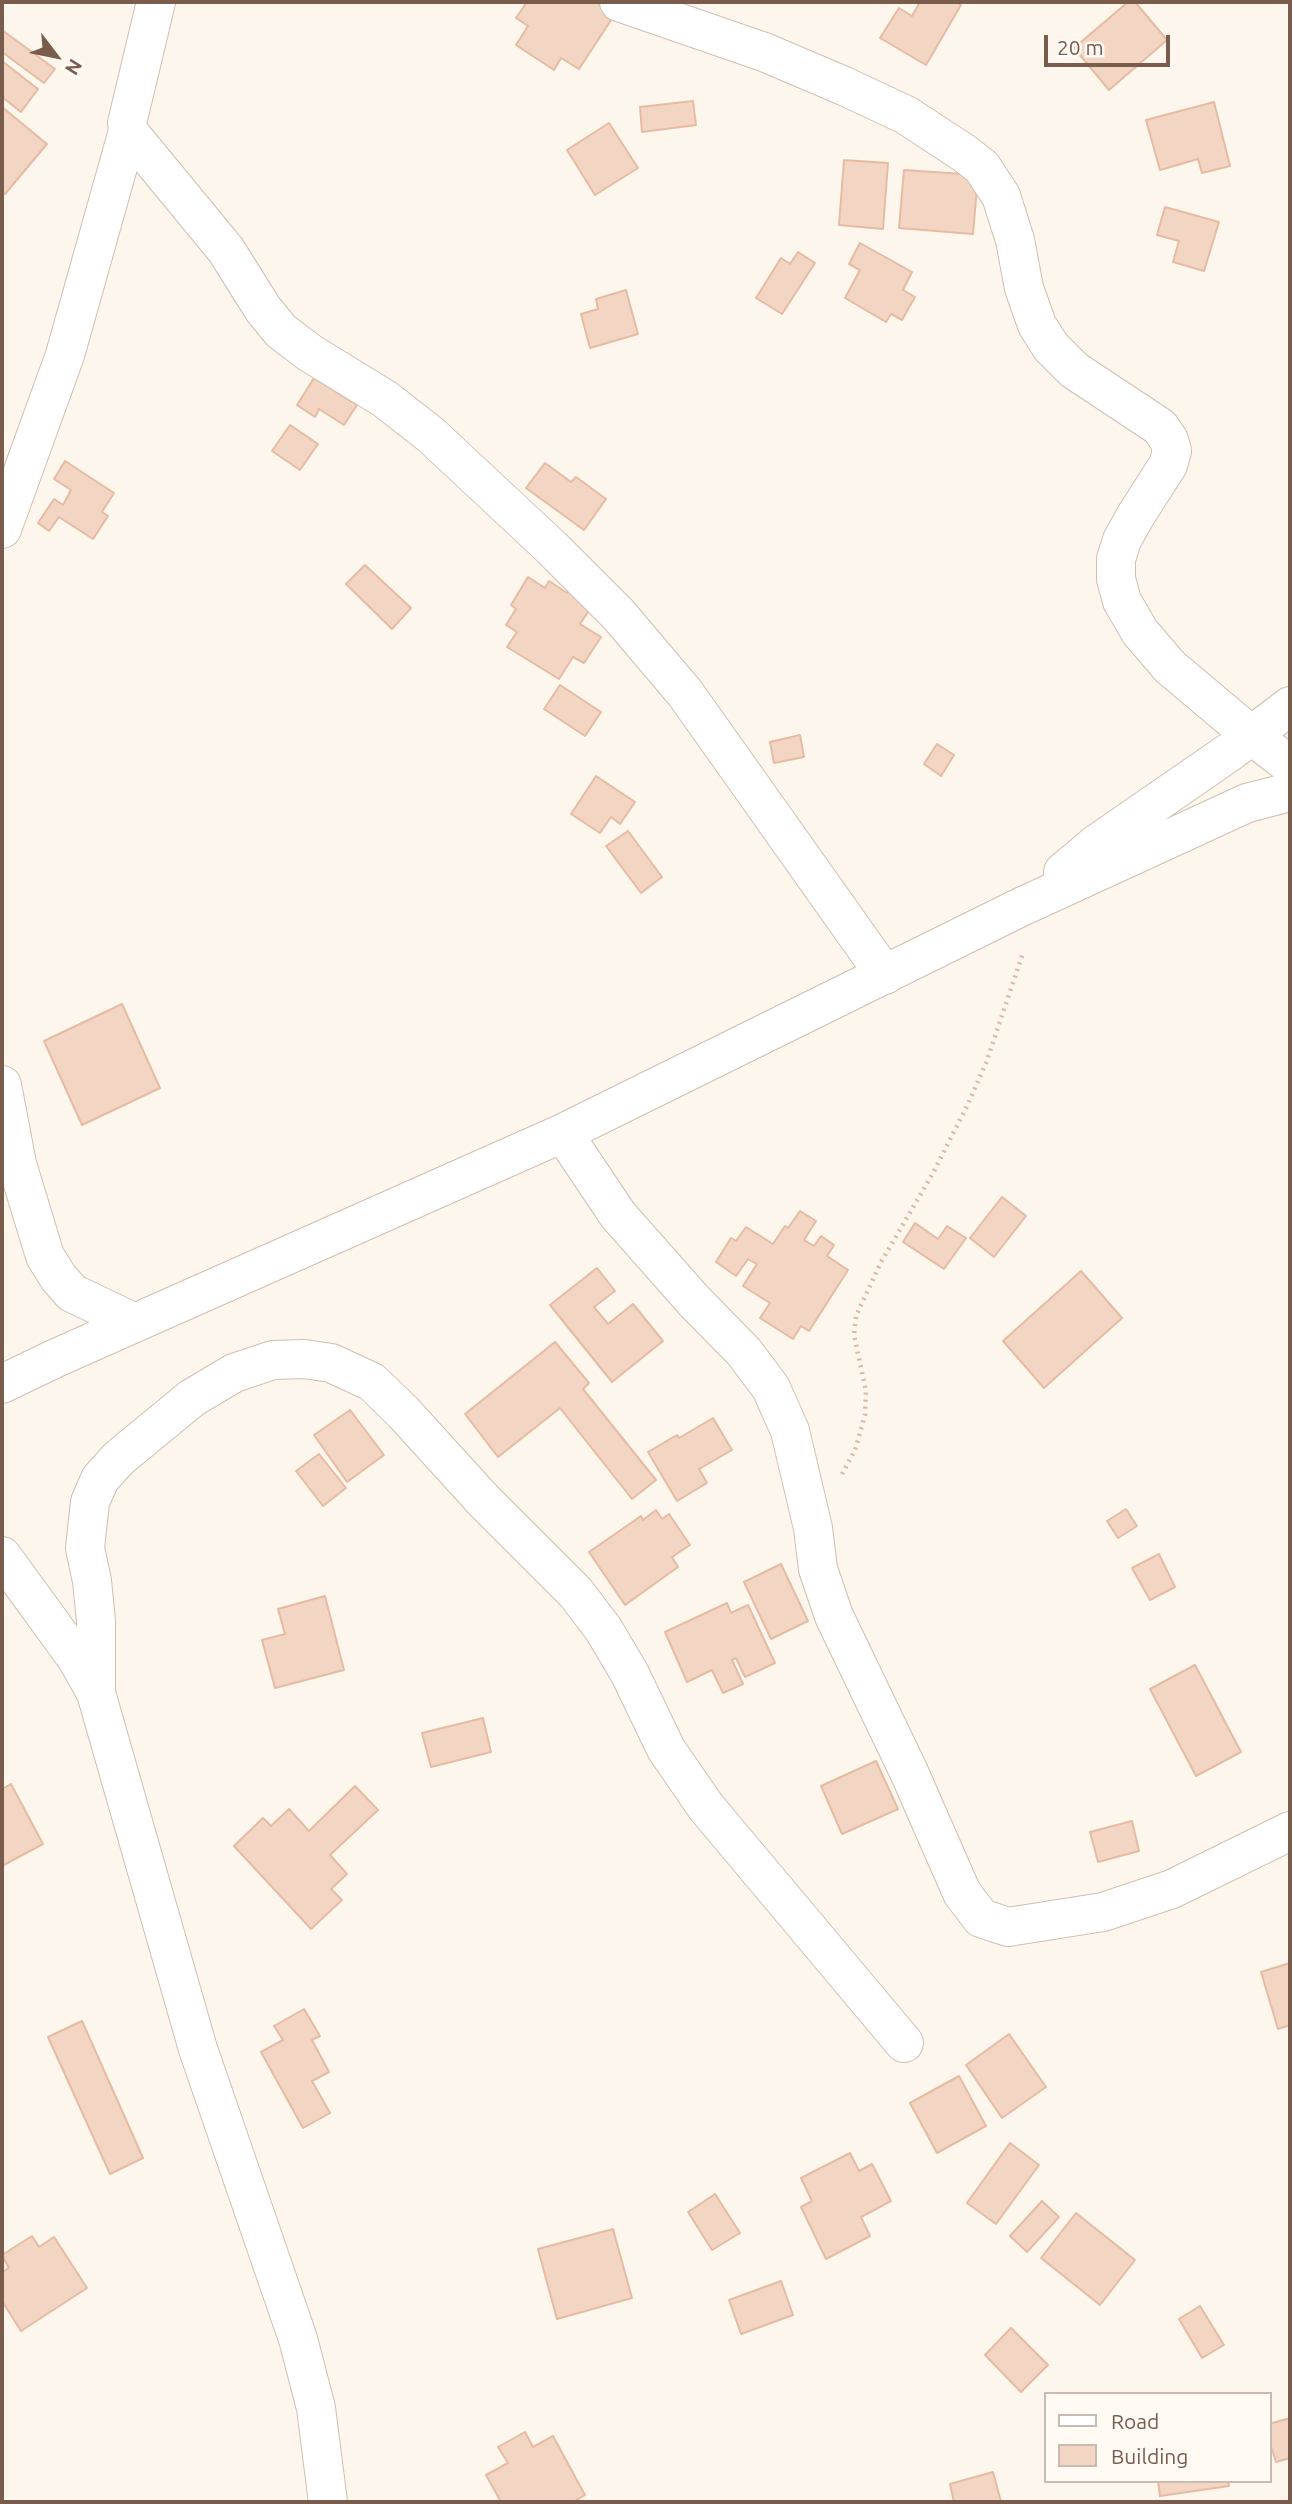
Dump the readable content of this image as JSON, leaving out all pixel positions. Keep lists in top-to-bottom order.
{
  "legend": ["Road", "Building"],
  "scale_bar": "20 m",
  "north": "bottom right"
}
